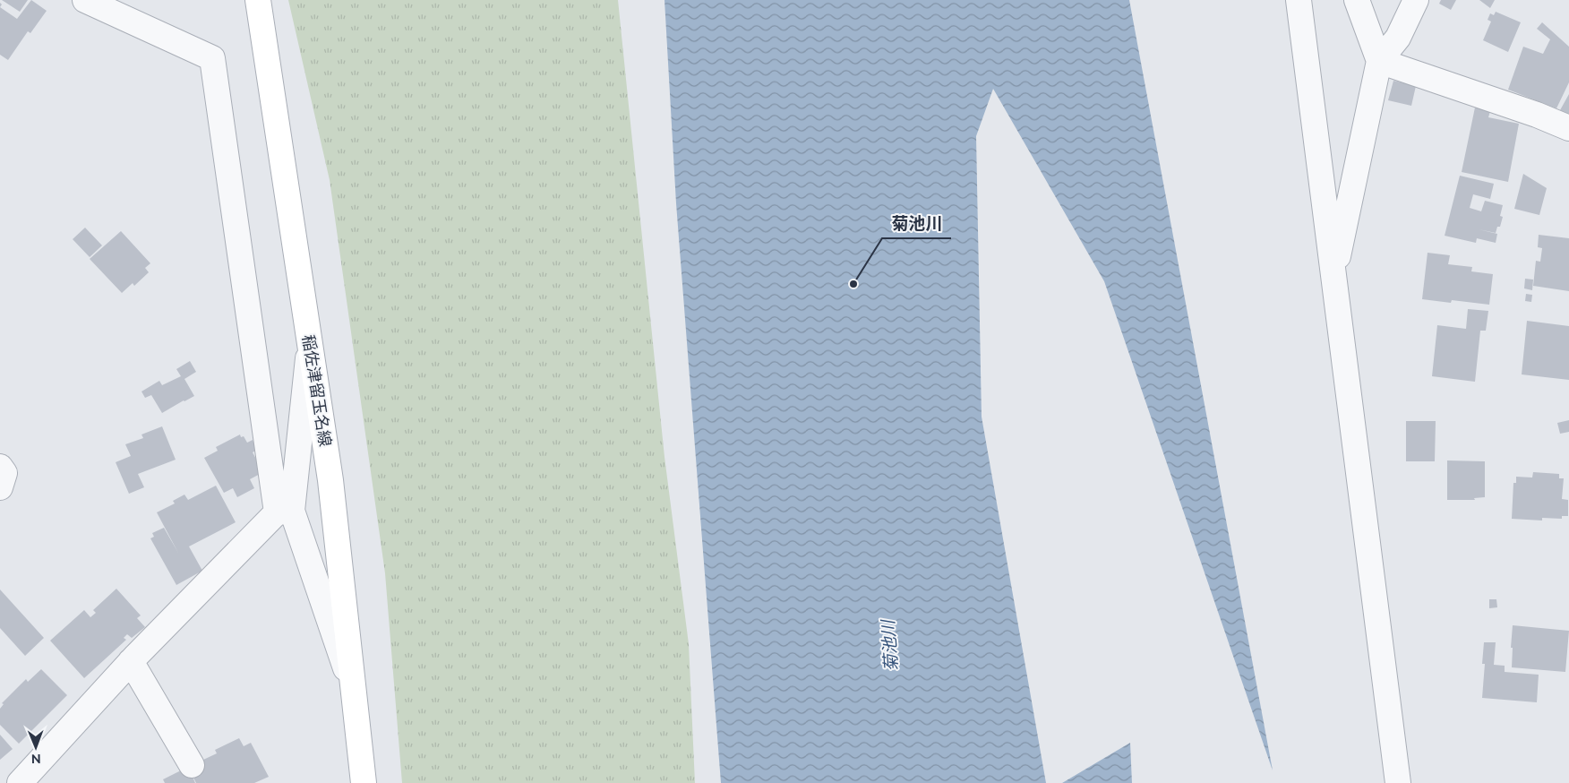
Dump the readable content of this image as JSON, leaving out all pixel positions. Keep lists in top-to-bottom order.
{
  "streets": {
    "main road": ["稲佐津留玉名線"]
  },
  "water": ["菊池川"],
  "places": ["菊池川"],
  "north": "bottom"
}
